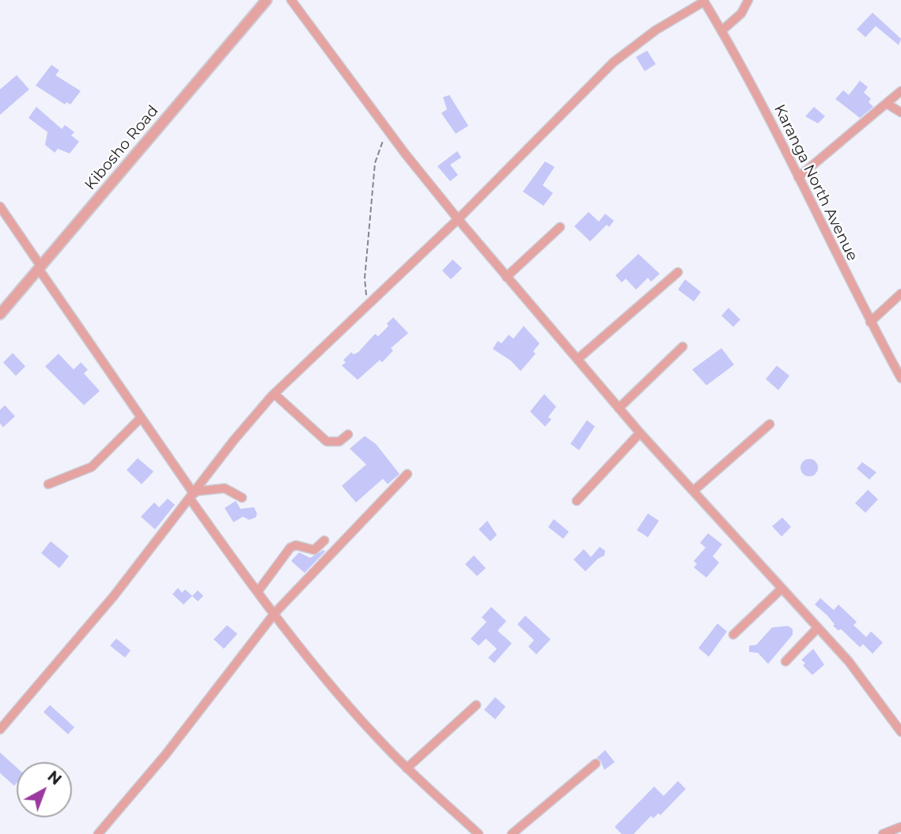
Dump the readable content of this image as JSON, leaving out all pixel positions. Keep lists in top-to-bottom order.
{
  "streets": {
    "street": ["Kibosho Road", "Karanga North Avenue"]
  },
  "north": "top right"
}
